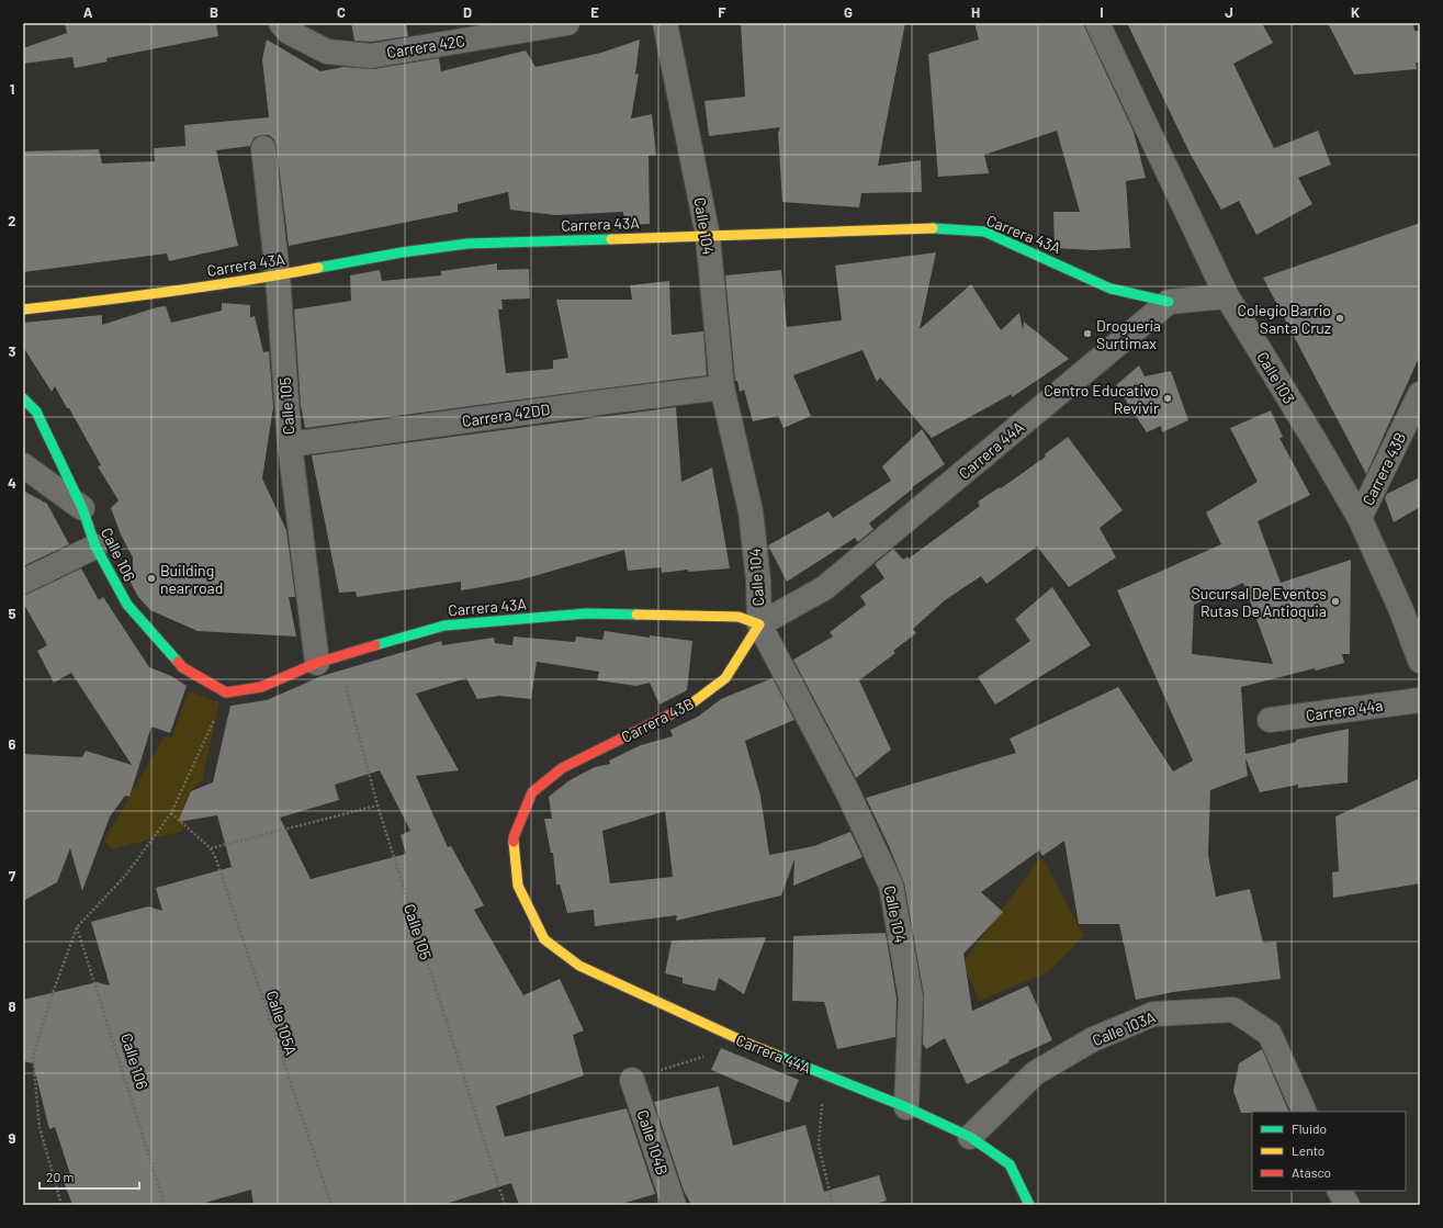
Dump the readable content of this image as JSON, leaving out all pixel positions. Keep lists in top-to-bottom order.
{
  "streets": {
    "street": [
      "Carrera 42C",
      "Carrera 43A",
      "Calle 104",
      "Calle 103",
      "Calle 105",
      "Carrera 42DD",
      "Carrera 44A",
      "Carrera 43B",
      "Calle 106",
      "Carrera 44a",
      "Calle 103A",
      "Calle 104B"
    ],
    "path": ["Calle 105A"]
  },
  "crossings": [
    ["Carrera 43A", "Calle 104"],
    ["Carrera 43A", "Calle 105"],
    ["Carrera 43A", "Carrera 44A"],
    ["Carrera 43A", "Carrera 43B"],
    ["Carrera 43A", "Calle 106"],
    ["Calle 104", "Carrera 42DD"],
    ["Calle 104", "Carrera 44A"],
    ["Calle 104", "Carrera 43B"],
    ["Calle 103", "Carrera 43B"],
    ["Calle 105", "Carrera 42DD"],
    ["Carrera 44A", "Carrera 43B"],
    ["Carrera 44A", "Calle 103A"]
  ],
  "places": [
    "Colegio Barrio Santa Cruz",
    "Droguería Surtimax",
    "Centro Educativo Revivir",
    "Building near road",
    "Sucursal De Eventos Rutas De Antioquia"
  ],
  "legend": ["Fluido", "Lento", "Atasco"],
  "scale_bar": "20 m",
  "grid": {
    "columns": [
      "A",
      "B",
      "C",
      "D",
      "E",
      "F",
      "G",
      "H",
      "I",
      "J",
      "K"
    ],
    "rows": [
      "1",
      "2",
      "3",
      "4",
      "5",
      "6",
      "7",
      "8",
      "9"
    ]
  }
}
